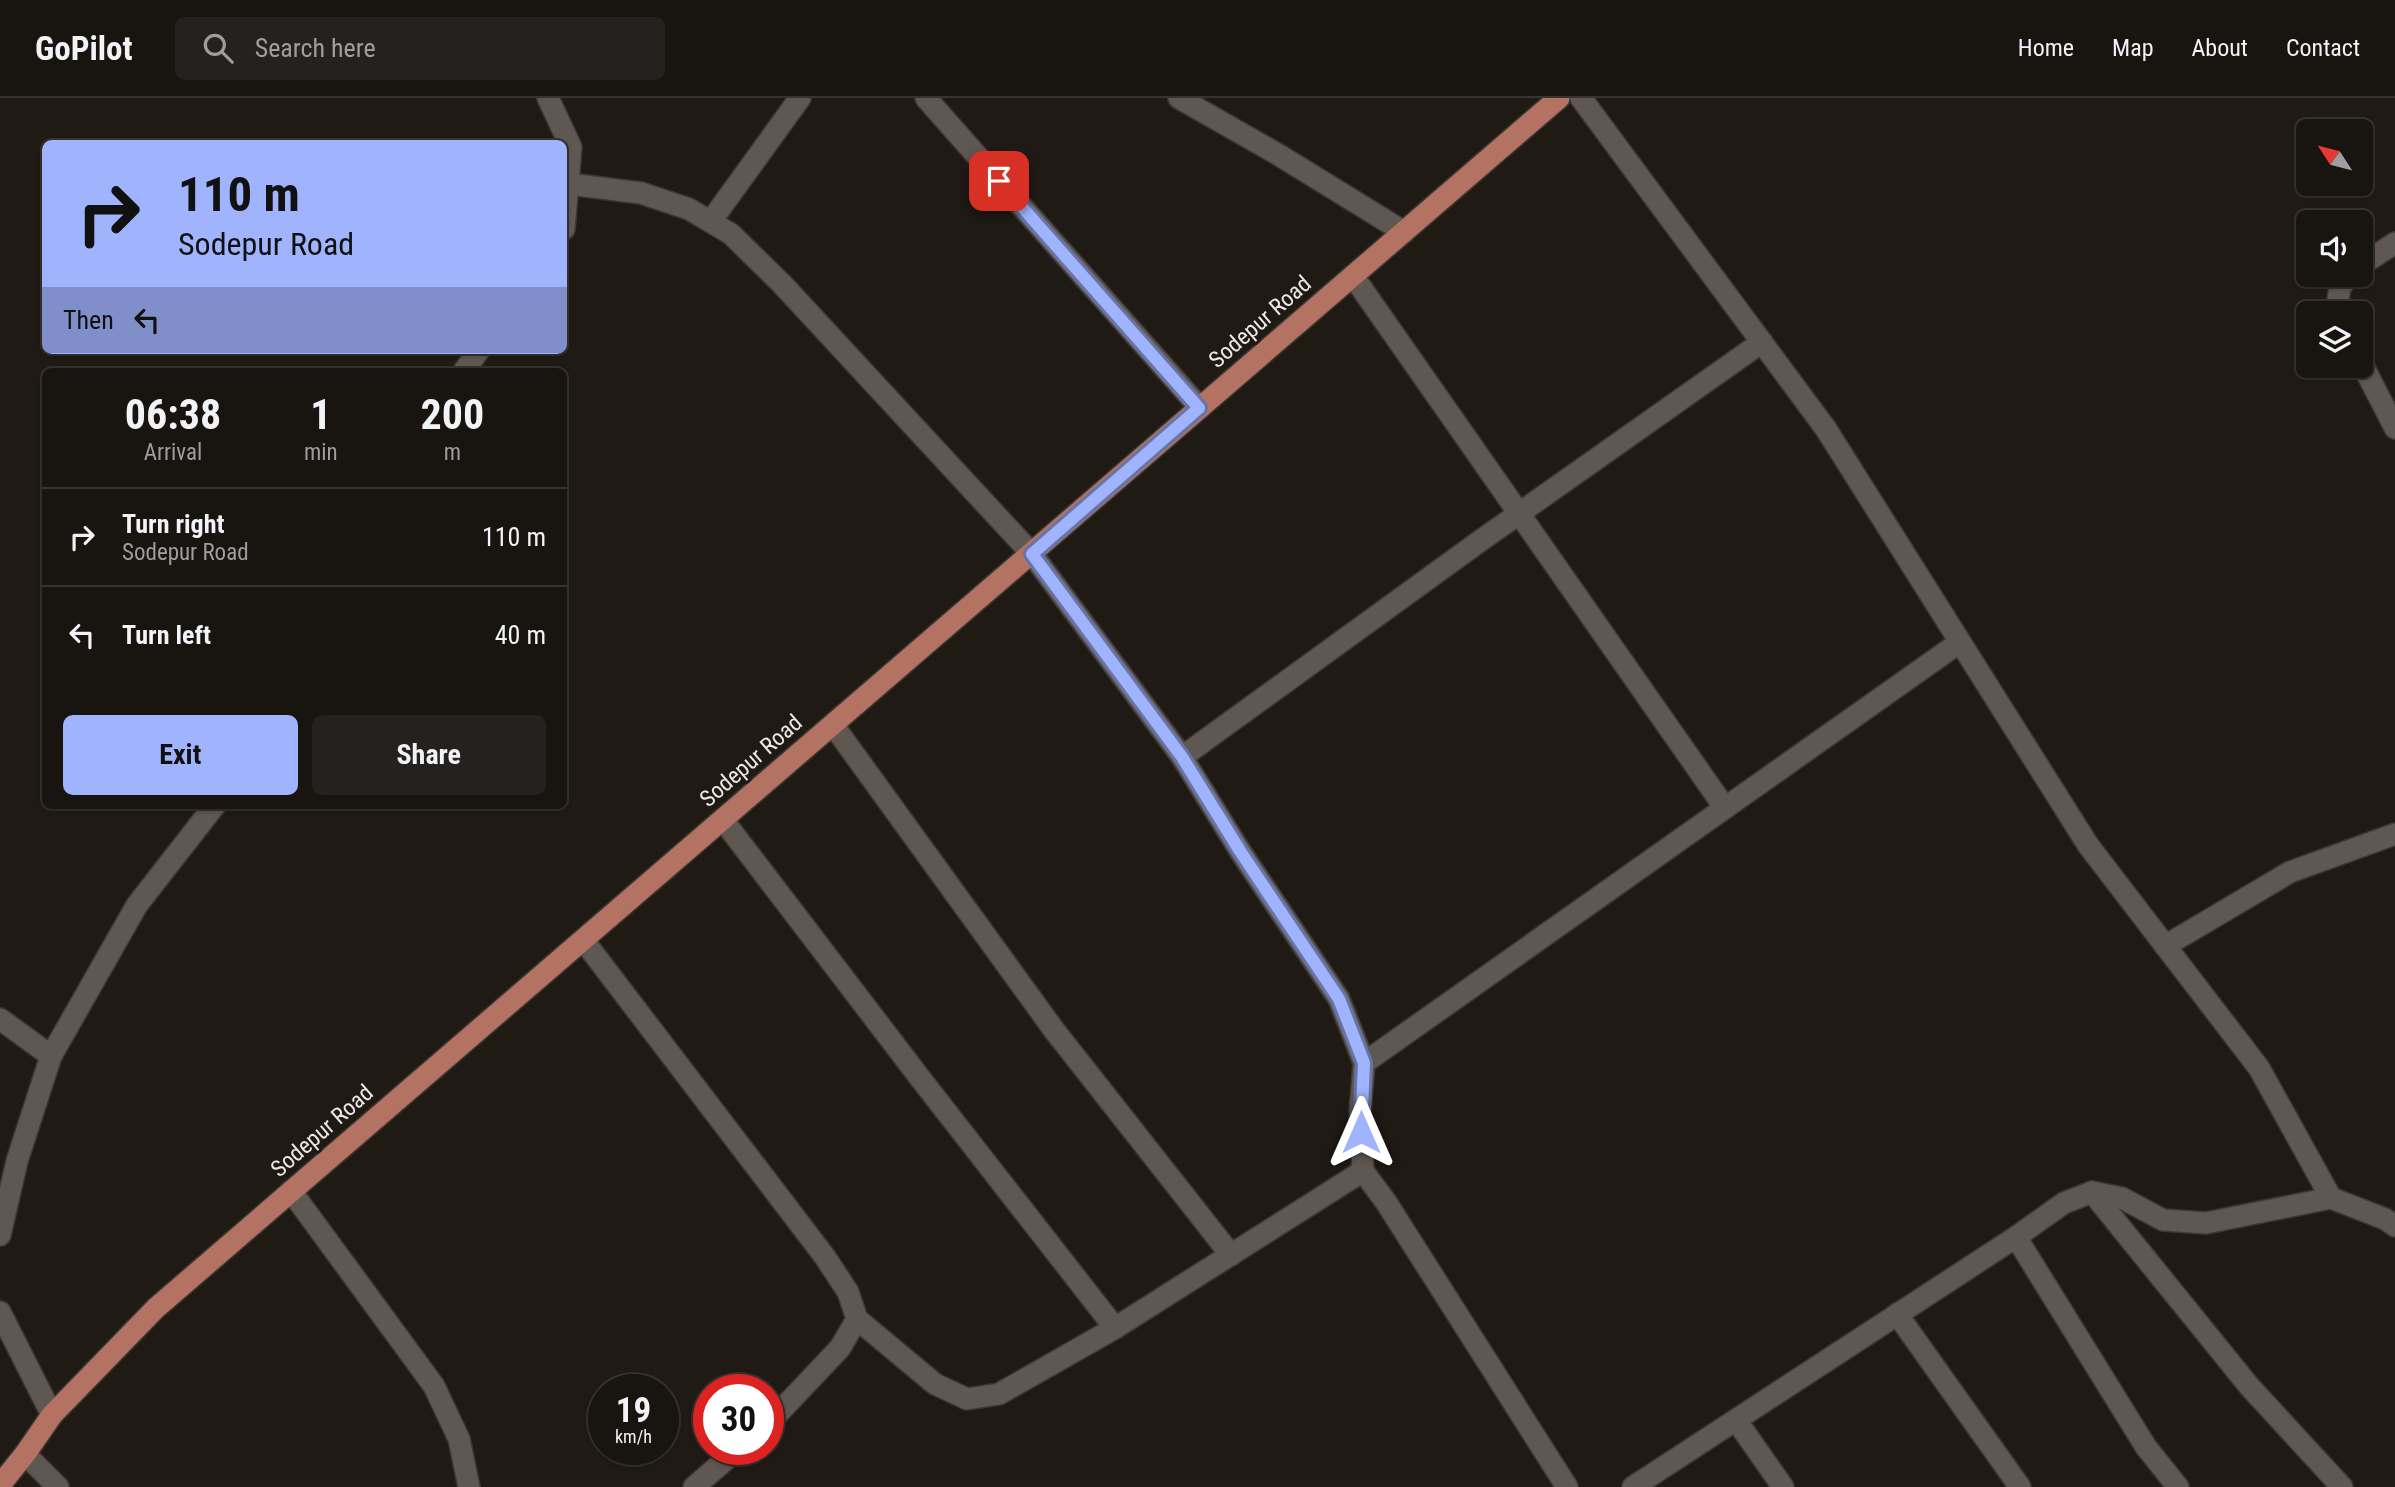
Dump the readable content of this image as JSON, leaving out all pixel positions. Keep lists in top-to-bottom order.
{
  "streets": {
    "main road": ["Sodepur Road"]
  },
  "north": "top left",
  "page": {
    "header": "GoPilot",
    "search": "Search here",
    "nav": [
      "Home",
      "Map",
      "About",
      "Contact"
    ],
    "turn": ["110 m", "Sodepur Road"],
    "then": "Then",
    "eta": [
      "06:38",
      "Arrival",
      "1",
      "min",
      "200",
      "m"
    ],
    "list": [
      {
        "name": "Turn right",
        "note": "Sodepur Road",
        "value": "110 m"
      },
      {
        "name": "Turn left",
        "value": "40 m"
      }
    ],
    "buttons": ["Exit", "Share"],
    "speed": "19 km/h",
    "limit": "30"
  }
}
